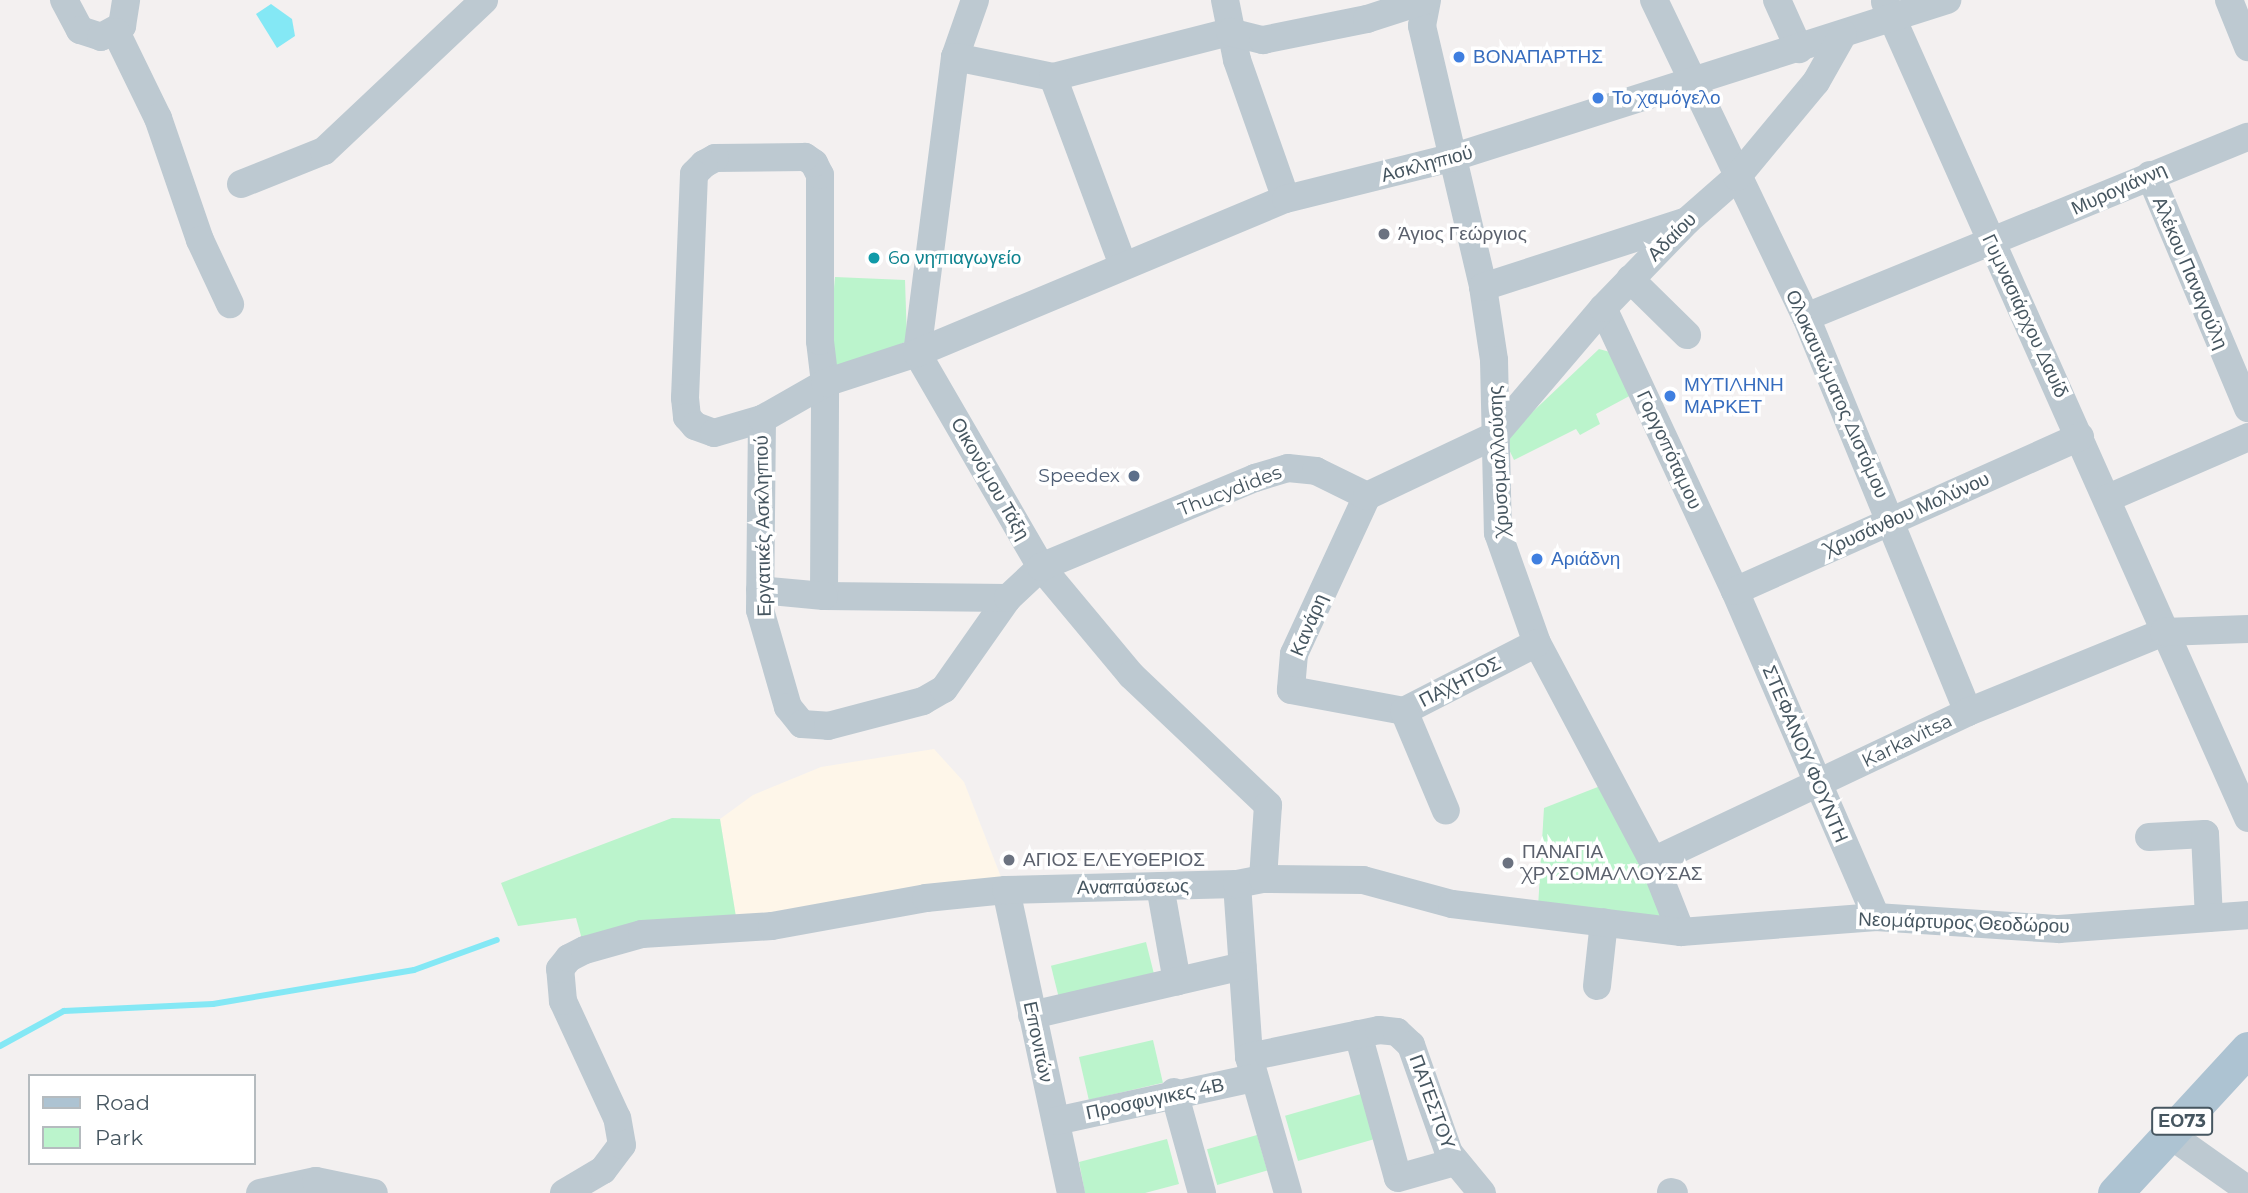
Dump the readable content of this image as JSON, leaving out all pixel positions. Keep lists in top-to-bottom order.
{
  "streets": {
    "main road": ["ΕΟ73"],
    "street": [
      "Ασκληπιού",
      "Μυρογιάννη",
      "Αδαίου",
      "Αλέκου Παναγούλη",
      "Γυμνασιάρχου Δαυίδ",
      "Ολοκαυτώματος Διστόμου",
      "Γοργοπόταμου",
      "Χρυσομαλλούσης",
      "Οικονόμου Τάξη",
      "Thucydides",
      "Χρυσάνθου Μολύνου",
      "Εργατικές Ασκληπιού",
      "Κανάρη",
      "ΠΑΧΗΤΟΣ",
      "Karkavitsa",
      "ΣΤΕΦΑΝΟΥ ΦΟΥΝΤΗ",
      "Αναπαύσεως",
      "Νεομάρτυρος Θεοδώρου",
      "Επονιτών",
      "Προσφυγικες 4Β",
      "ΠΑΤΕΣΤΟΥ"
    ]
  },
  "crossings": [
    ["Ασκληπιού", "Αδαίου"],
    ["Ασκληπιού", "Γυμνασιάρχου Δαυίδ"],
    ["Ασκληπιού", "Ολοκαυτώματος Διστόμου"],
    ["Ασκληπιού", "Χρυσομαλλούσης"],
    ["Ασκληπιού", "Οικονόμου Τάξη"],
    ["Ασκληπιού", "Εργατικές Ασκληπιού"],
    ["Μυρογιάννη", "Αλέκου Παναγούλη"],
    ["Μυρογιάννη", "Γυμνασιάρχου Δαυίδ"],
    ["Μυρογιάννη", "Ολοκαυτώματος Διστόμου"],
    ["Αδαίου", "Ολοκαυτώματος Διστόμου"],
    ["Αδαίου", "Γοργοπόταμου"],
    ["Αδαίου", "Χρυσομαλλούσης"],
    ["Γυμνασιάρχου Δαυίδ", "Χρυσάνθου Μολύνου"],
    ["Γυμνασιάρχου Δαυίδ", "Karkavitsa"],
    ["Ολοκαυτώματος Διστόμου", "Χρυσάνθου Μολύνου"],
    ["Ολοκαυτώματος Διστόμου", "Karkavitsa"],
    ["Γοργοπόταμου", "Χρυσάνθου Μολύνου"],
    ["Γοργοπόταμου", "ΣΤΕΦΑΝΟΥ ΦΟΥΝΤΗ"],
    ["Χρυσομαλλούσης", "ΠΑΧΗΤΟΣ"],
    ["Χρυσομαλλούσης", "Karkavitsa"],
    ["Χρυσομαλλούσης", "Αναπαύσεως"],
    ["Χρυσομαλλούσης", "Νεομάρτυρος Θεοδώρου"],
    ["Οικονόμου Τάξη", "Thucydides"],
    ["Οικονόμου Τάξη", "Εργατικές Ασκληπιού"],
    ["Οικονόμου Τάξη", "Αναπαύσεως"],
    ["Thucydides", "Εργατικές Ασκληπιού"],
    ["Thucydides", "Κανάρη"],
    ["Χρυσάνθου Μολύνου", "ΣΤΕΦΑΝΟΥ ΦΟΥΝΤΗ"],
    ["Κανάρη", "ΠΑΧΗΤΟΣ"],
    ["Karkavitsa", "ΣΤΕΦΑΝΟΥ ΦΟΥΝΤΗ"],
    ["ΣΤΕΦΑΝΟΥ ΦΟΥΝΤΗ", "Νεομάρτυρος Θεοδώρου"],
    ["Αναπαύσεως", "Νεομάρτυρος Θεοδώρου"],
    ["Αναπαύσεως", "Επονιτών"],
    ["Επονιτών", "Προσφυγικες 4Β"],
    ["Προσφυγικες 4Β", "ΠΑΤΕΣΤΟΥ"]
  ],
  "places": [
    "ΒΟΝΑΠΑΡΤΗΣ",
    "Το χαμόγελο",
    "Άγιος Γεώργιος",
    "6ο νηπιαγωγείο",
    "ΜΥΤΙΛΗΝΗ ΜΑΡΚΕΤ",
    "Speedex",
    "Αριάδνη",
    "ΑΓΙΟΣ ΕΛΕΥΘΕΡΙΟΣ",
    "ΠΑΝΑΓΙΑ ΧΡΥΣΟΜΑΛΛΟΥΣΑΣ"
  ],
  "legend": ["Road", "Park"]
}
